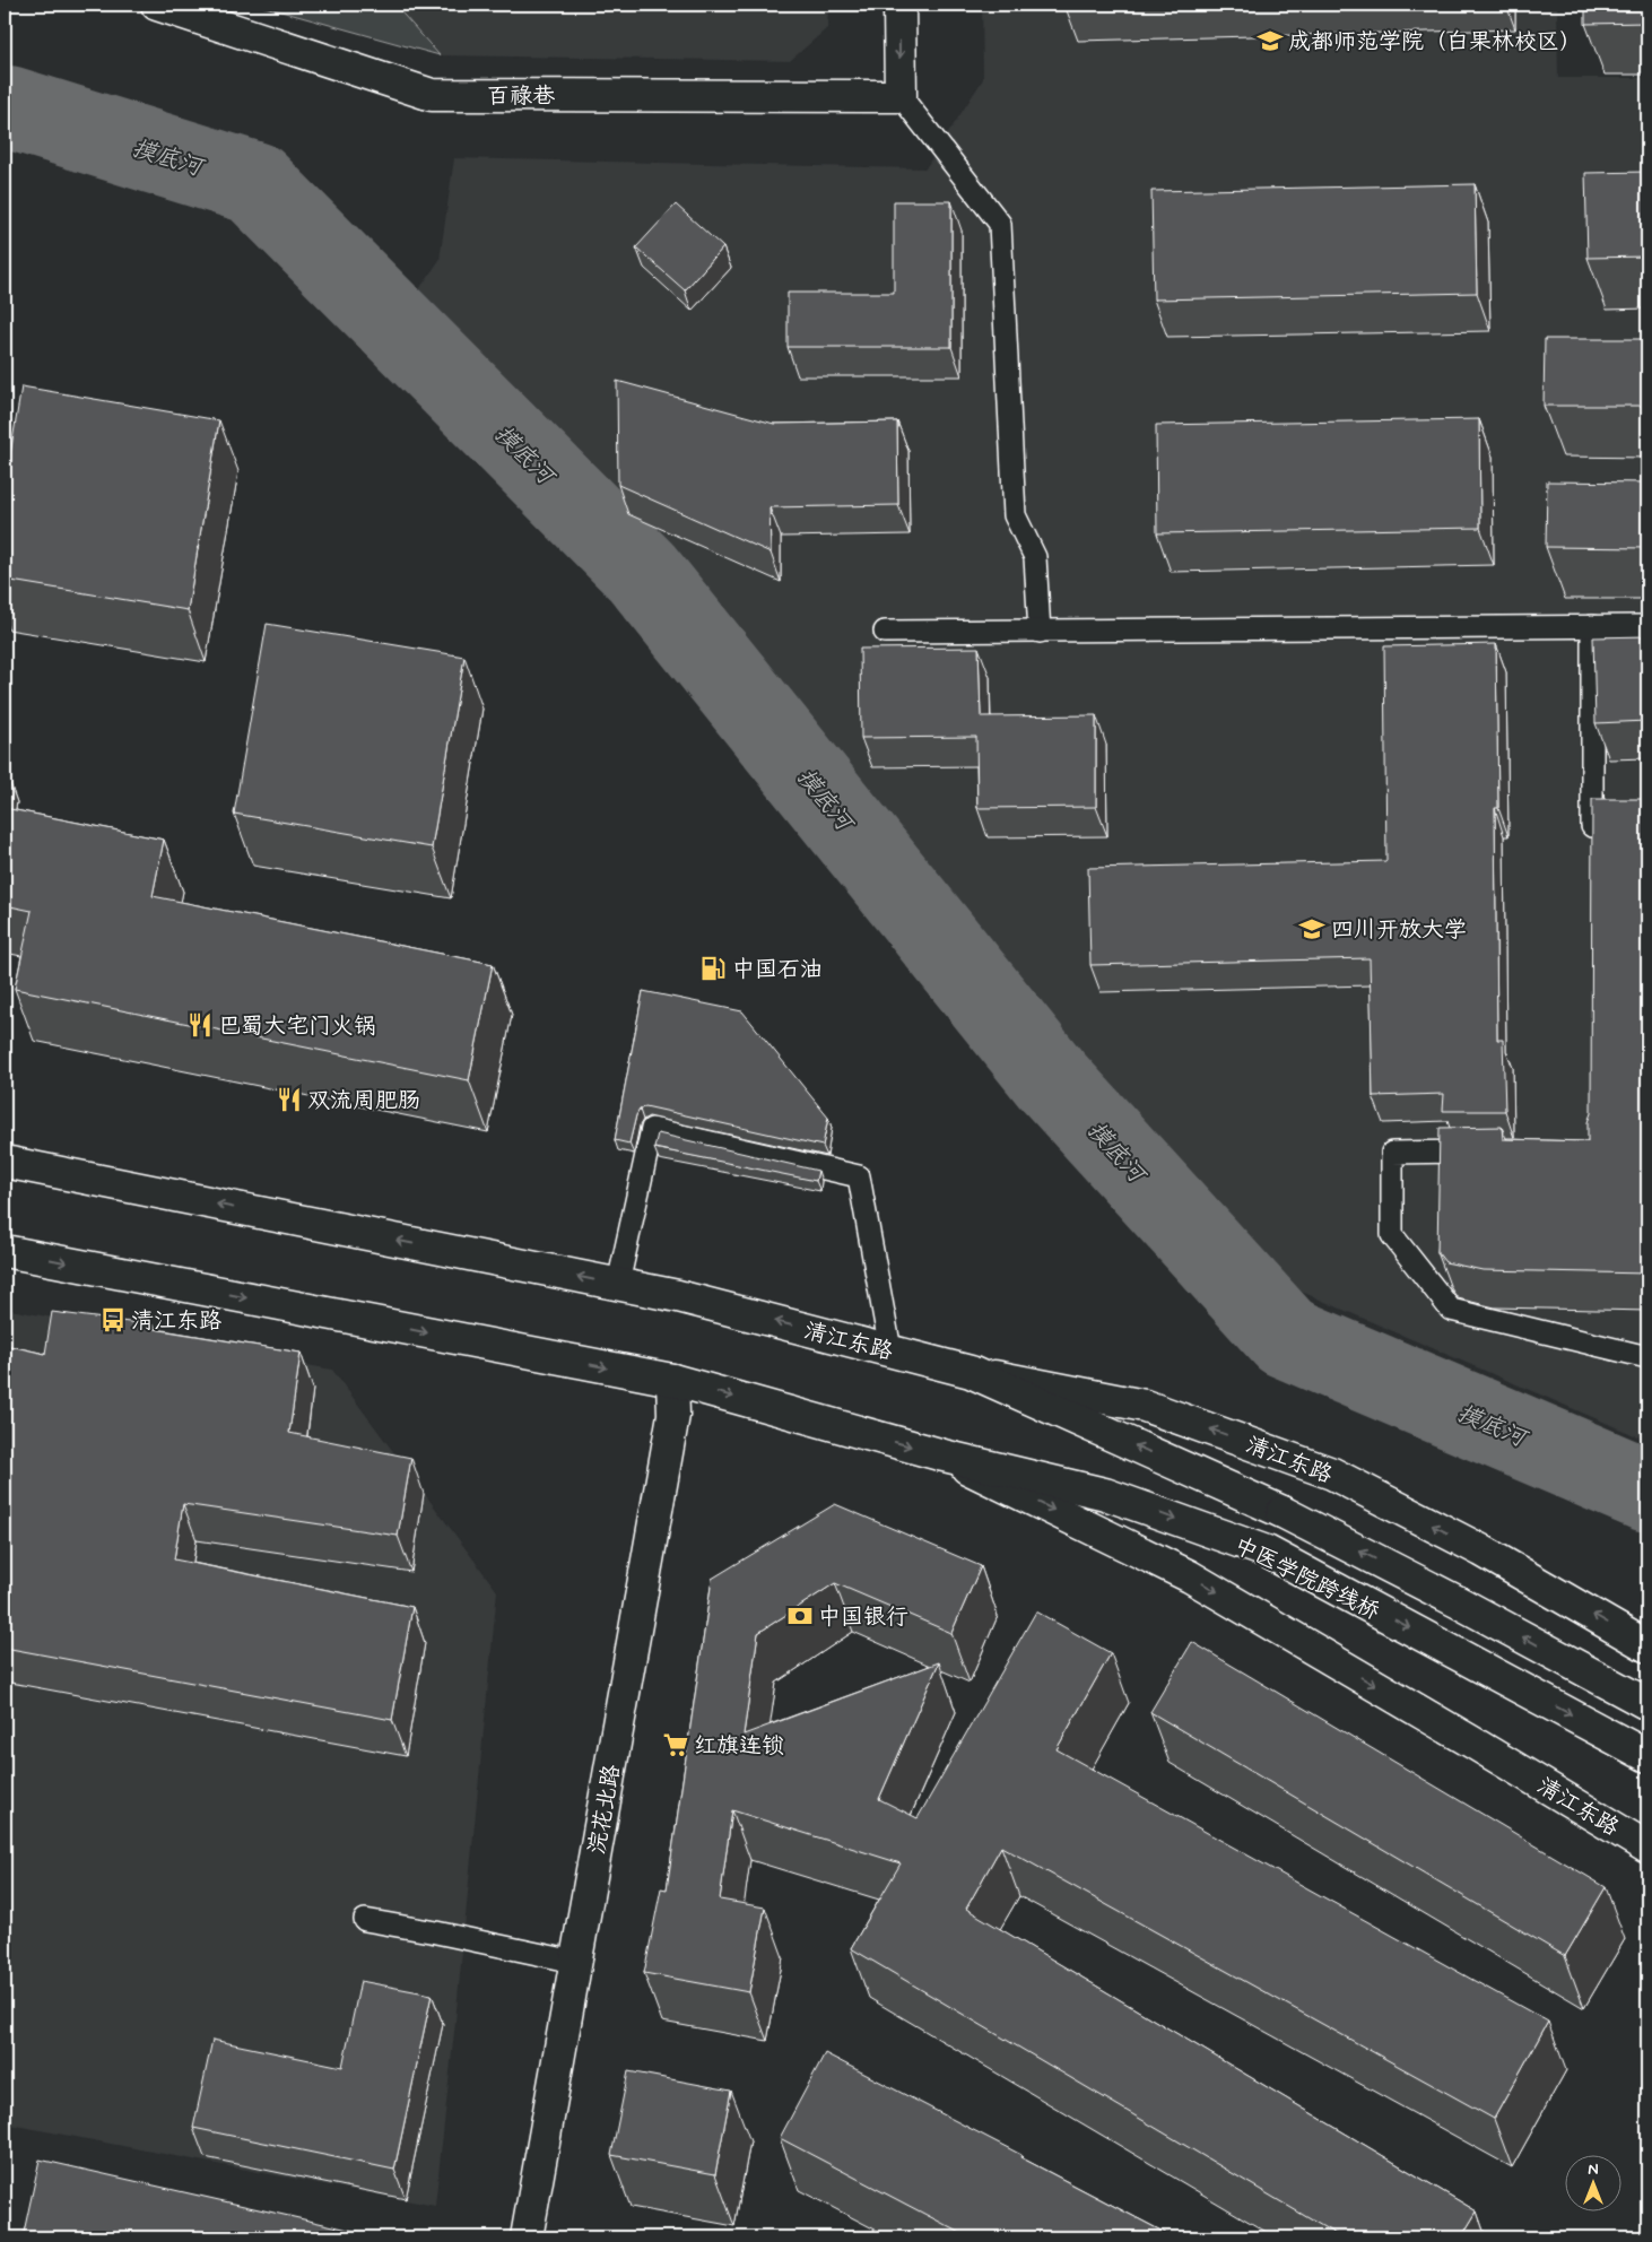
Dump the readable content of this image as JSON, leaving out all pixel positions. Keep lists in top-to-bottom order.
{
  "streets": {
    "main road": [
      "百禄巷",
      "清江东路",
      "中医学院跨线桥",
      "浣花北路"
    ]
  },
  "crossings": [
    ["清江东路", "中医学院跨线桥"]
  ],
  "water": ["摸底河"],
  "places": {
    "school or university": ["成都师范学院（白果林校区）", "四川开放大学"],
    "fuel station": ["中国石油"],
    "restaurant": ["巴蜀大宅门火锅", "双流周肥肠"],
    "bus stop": ["清江东路"],
    "bank": ["中国银行"],
    "supermarket": ["红旗连锁"]
  },
  "north": "top"
}
